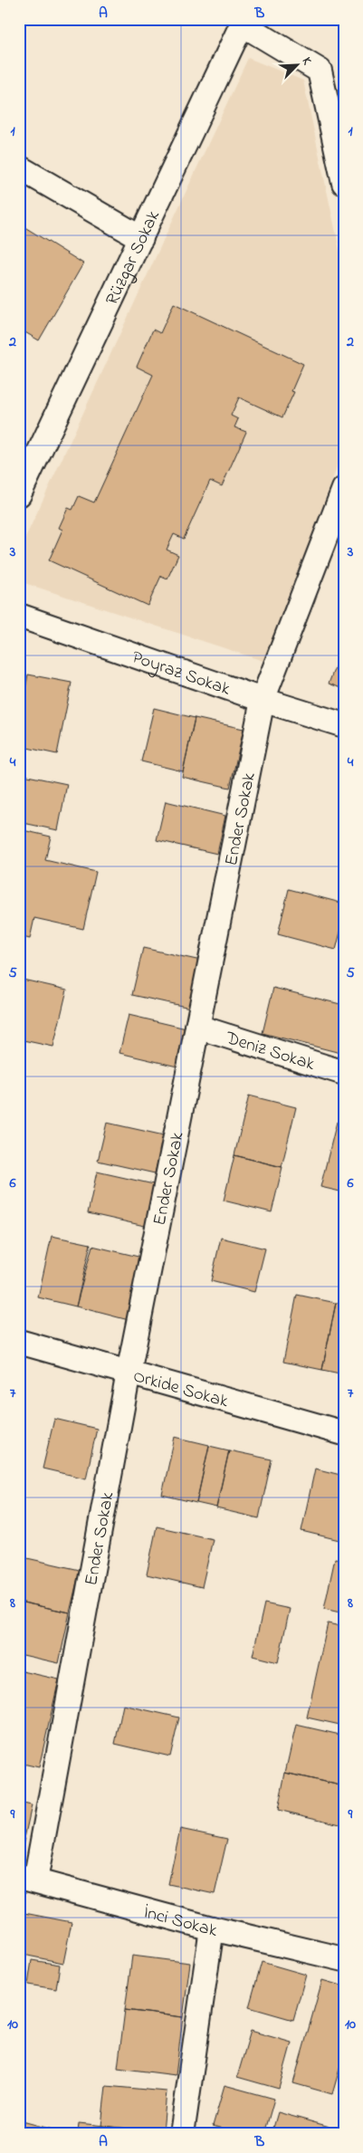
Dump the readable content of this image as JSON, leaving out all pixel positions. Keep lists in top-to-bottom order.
{
  "streets": {
    "street": [
      "Rüzgar Sokak",
      "Poyraz Sokak",
      "Ender Sokak",
      "Deniz Sokak",
      "Orkide Sokak",
      "İnci Sokak"
    ]
  },
  "crossings": [
    ["Poyraz Sokak", "Ender Sokak"],
    ["Ender Sokak", "Deniz Sokak"],
    ["Ender Sokak", "Orkide Sokak"],
    ["Ender Sokak", "İnci Sokak"]
  ],
  "north": "top right",
  "grid": {
    "columns": ["A", "B"],
    "rows": [
      "1",
      "2",
      "3",
      "4",
      "5",
      "6",
      "7",
      "8",
      "9",
      "10"
    ]
  }
}
